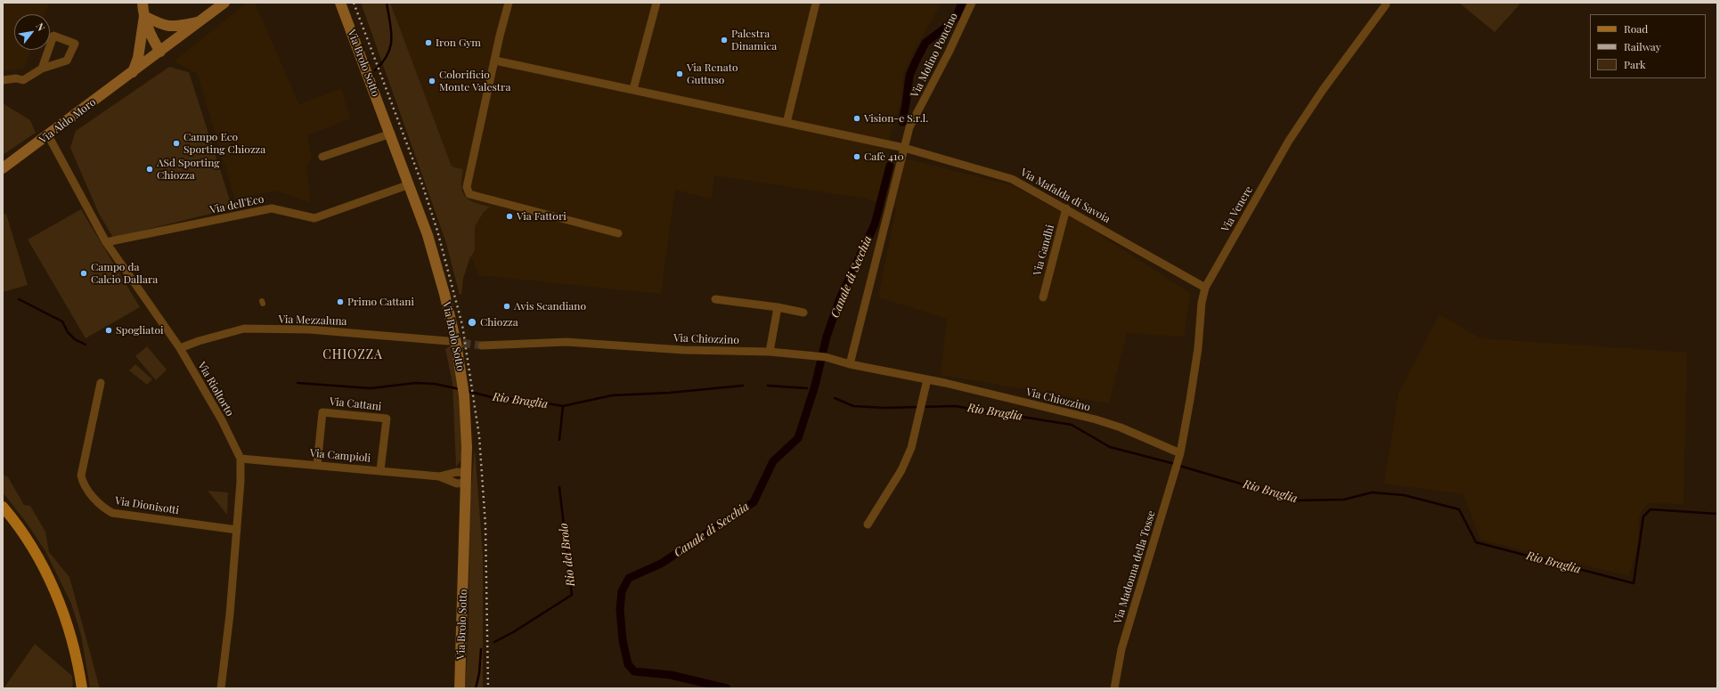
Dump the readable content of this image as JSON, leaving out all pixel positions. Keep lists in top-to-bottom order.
{
  "streets": {
    "main road": ["Via Brolo Sotto", "Via Aldo Moro"],
    "street": [
      "Via Molino Poncino",
      "Via Mafalda di Savoia",
      "Via dell'Eco",
      "Via Venere",
      "Via Gandhi",
      "Via Mezzaluna",
      "Via Chiozzino",
      "Via Rioltorto",
      "Via Cattani",
      "Via Campioli",
      "Via Dionisotti",
      "Via Madonna della Tosse"
    ]
  },
  "crossings": [
    ["Via Molino Poncino", "Via Mafalda di Savoia"],
    ["Via Molino Poncino", "Via Chiozzino"],
    ["Via Brolo Sotto", "Via dell'Eco"],
    ["Via Brolo Sotto", "Via Campioli"],
    ["Via Aldo Moro", "Via Rioltorto"],
    ["Via Mafalda di Savoia", "Via Venere"],
    ["Via Mafalda di Savoia", "Via Gandhi"],
    ["Via dell'Eco", "Via Rioltorto"],
    ["Via Venere", "Via Chiozzino"],
    ["Via Venere", "Via Madonna della Tosse"],
    ["Via Mezzaluna", "Via Rioltorto"],
    ["Via Chiozzino", "Via Madonna della Tosse"],
    ["Via Rioltorto", "Via Campioli"],
    ["Via Rioltorto", "Via Dionisotti"],
    ["Via Cattani", "Via Campioli"]
  ],
  "districts": ["CHIOZZA"],
  "water": ["Canale di Secchia", "Rio Braglia", "Rio del Brolo"],
  "places": [
    "Palestra Dinamica",
    "Iron Gym",
    "Via Renato Guttuso",
    "Colorificio Monte Valestra",
    "Vision-e S.r.l.",
    "Campo Eco Sporting Chiozza",
    "Cafè 410",
    "ASd Sporting Chiozza",
    "Via Fattori",
    "Campo da Calcio Dallara",
    "Primo Cattani",
    "Avis Scandiano",
    "Chiozza",
    "Spogliatoi"
  ],
  "legend": ["Road", "Railway", "Park"],
  "north": "top right"
}
